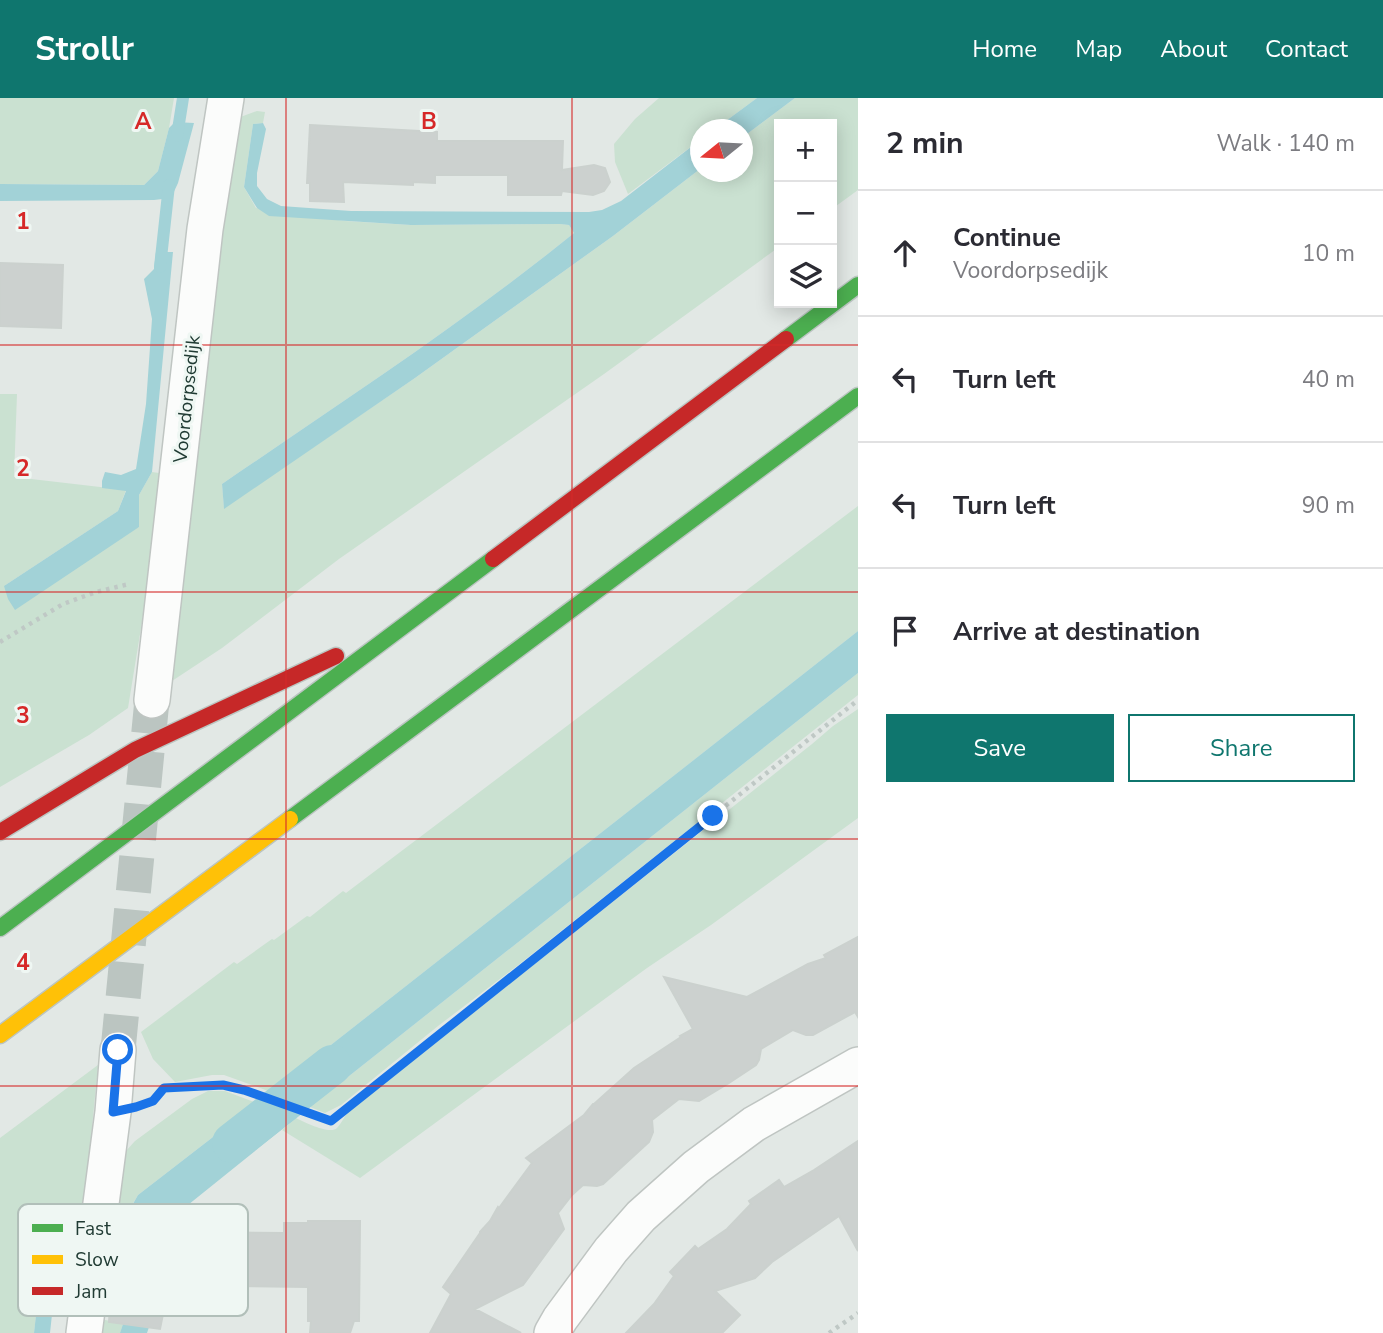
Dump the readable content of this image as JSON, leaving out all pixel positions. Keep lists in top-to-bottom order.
{
  "streets": {
    "street": ["Voordorpsedijk"]
  },
  "legend": ["Fast", "Slow", "Jam"],
  "north": "left",
  "page": {
    "header": "Strollr",
    "nav": [
      "Home",
      "Map",
      "About",
      "Contact"
    ],
    "heading": ["2 min", "Walk · 140 m"],
    "map_buttons": ["+", "−"],
    "list": [
      ["Continue", "Voordorpsedijk", "10 m"],
      ["Turn left", "40 m"],
      ["Turn left", "90 m"],
      "Arrive at destination"
    ],
    "buttons": ["Save", "Share"]
  },
  "grid": {
    "columns": ["A", "B"],
    "rows": [
      "1",
      "2",
      "3",
      "4"
    ]
  }
}
